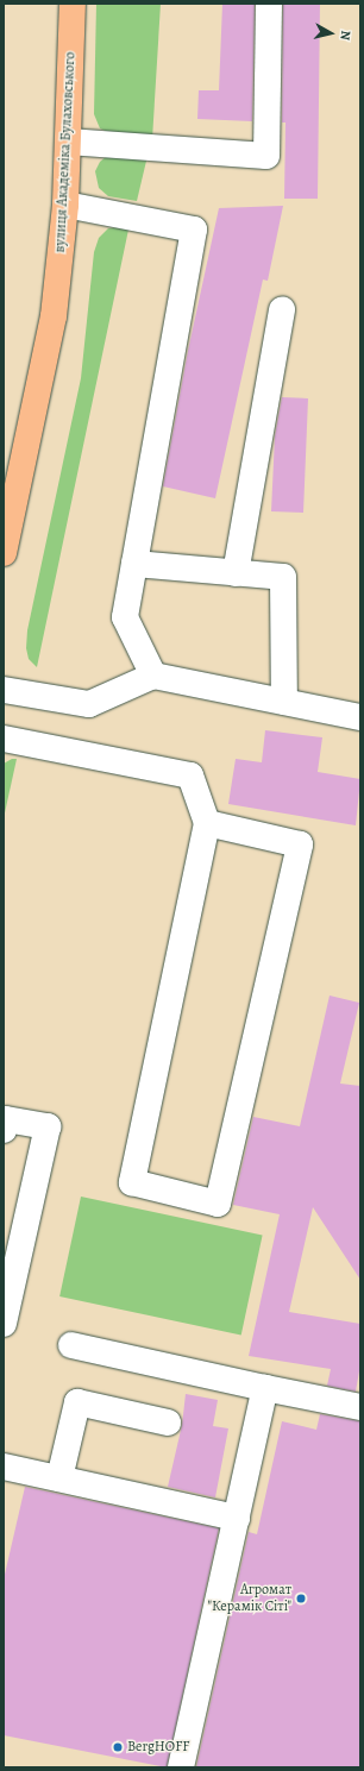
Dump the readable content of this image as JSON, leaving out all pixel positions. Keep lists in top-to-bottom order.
{
  "streets": {
    "main road": ["вулиця Академіка Булаховського"]
  },
  "places": ["Агромат \"Керамік Сіті\"", "BergHOFF"],
  "north": "right"
}
